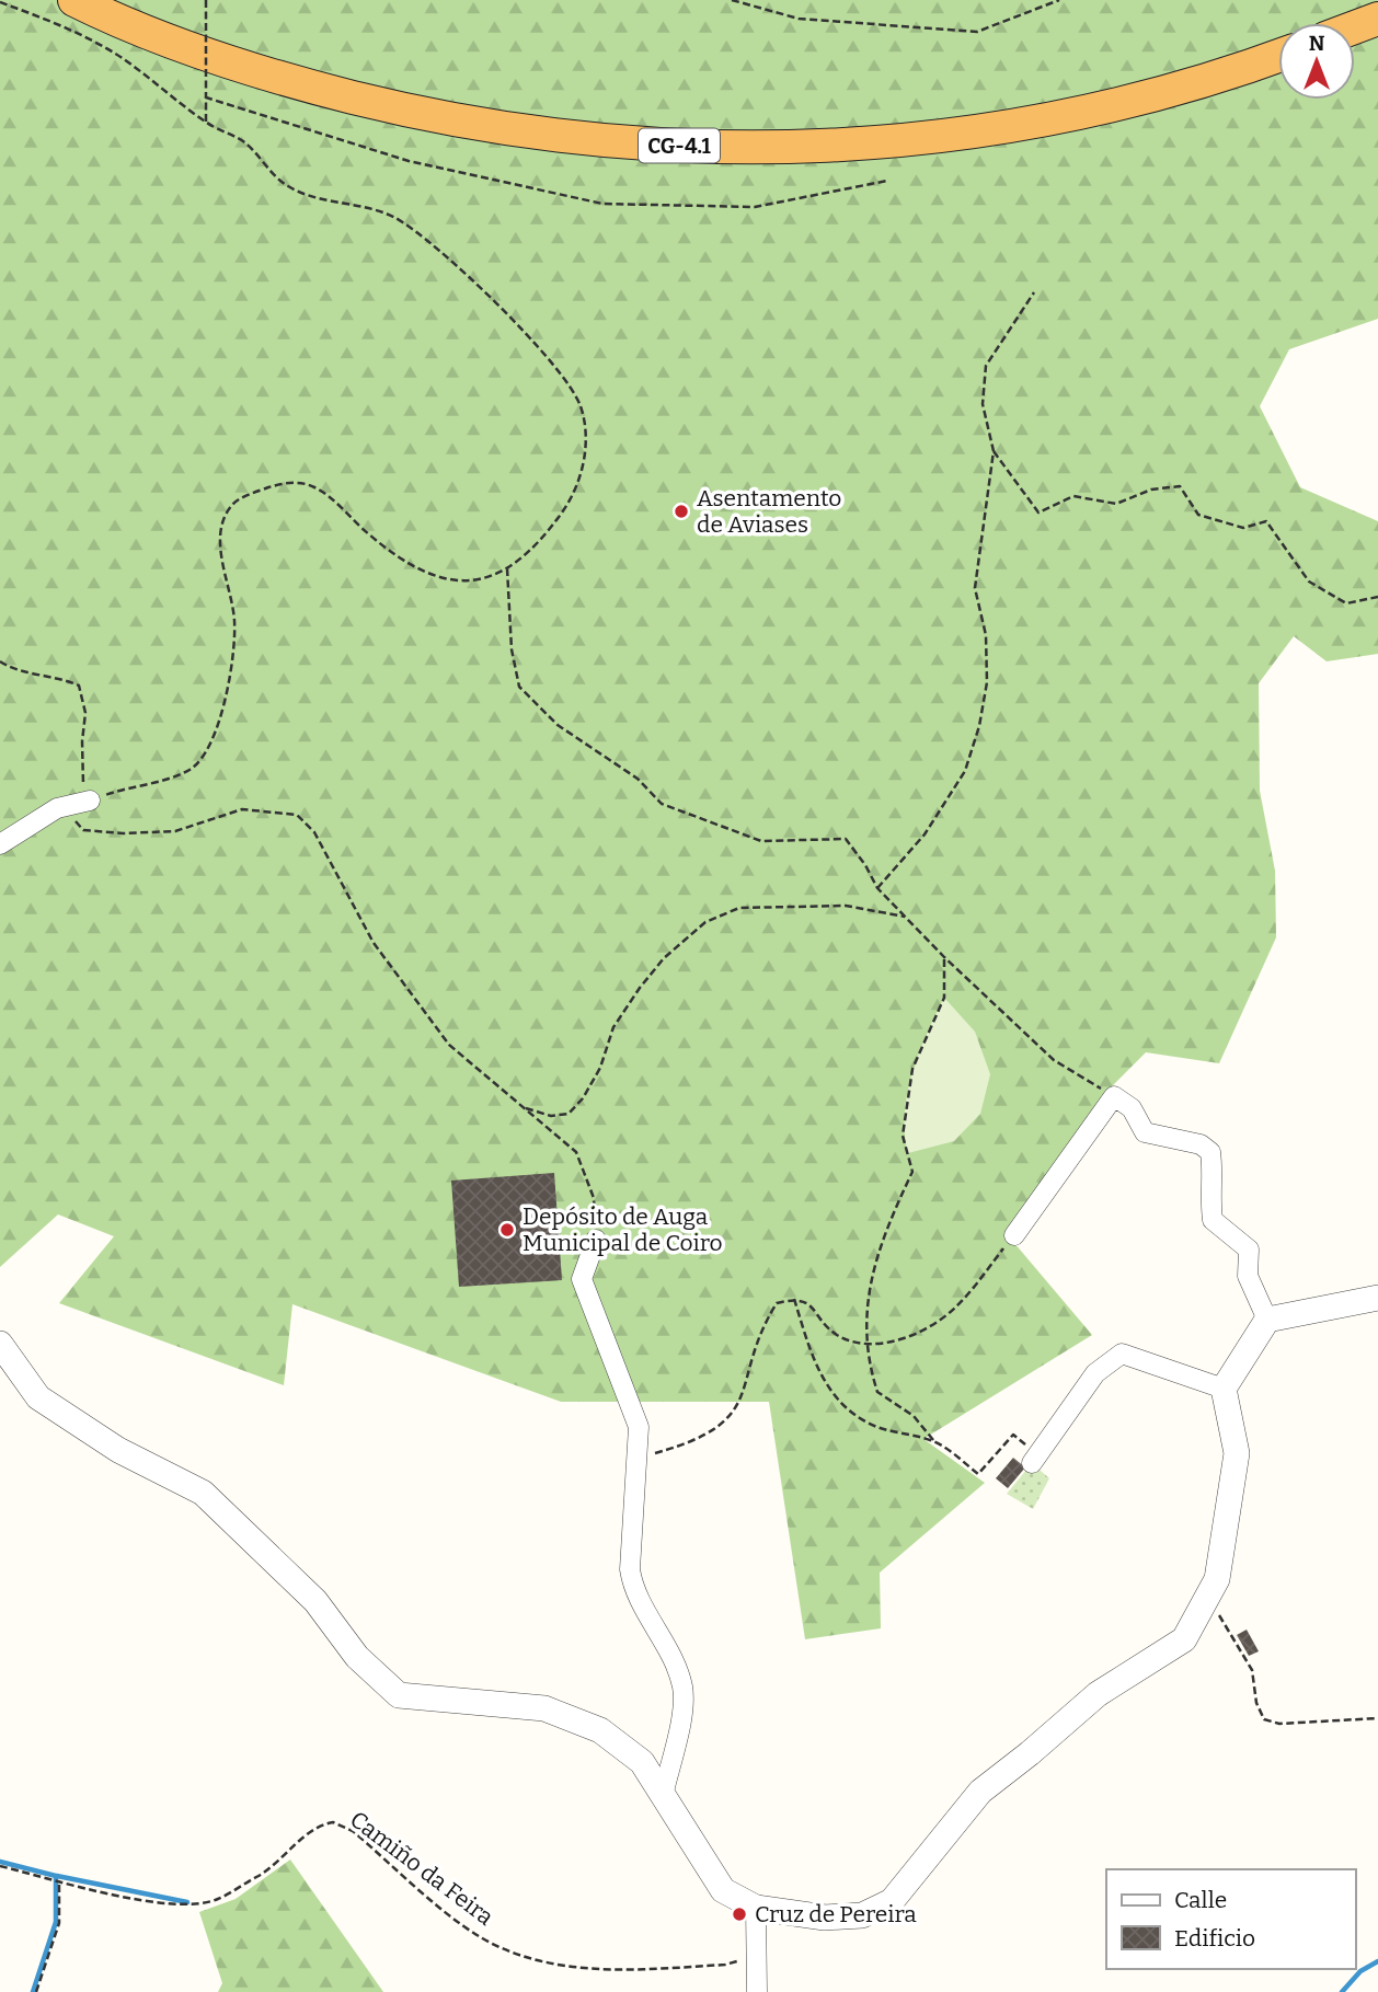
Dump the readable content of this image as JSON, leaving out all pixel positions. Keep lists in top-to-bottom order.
{
  "streets": {
    "highway": ["CG-4.1"],
    "path": ["Camiño da Feira"]
  },
  "places": ["Asentamento de Aviases", "Depósito de Auga Municipal de Coiro", "Cruz de Pereira"],
  "legend": ["Calle", "Edificio"],
  "north": "top"
}
